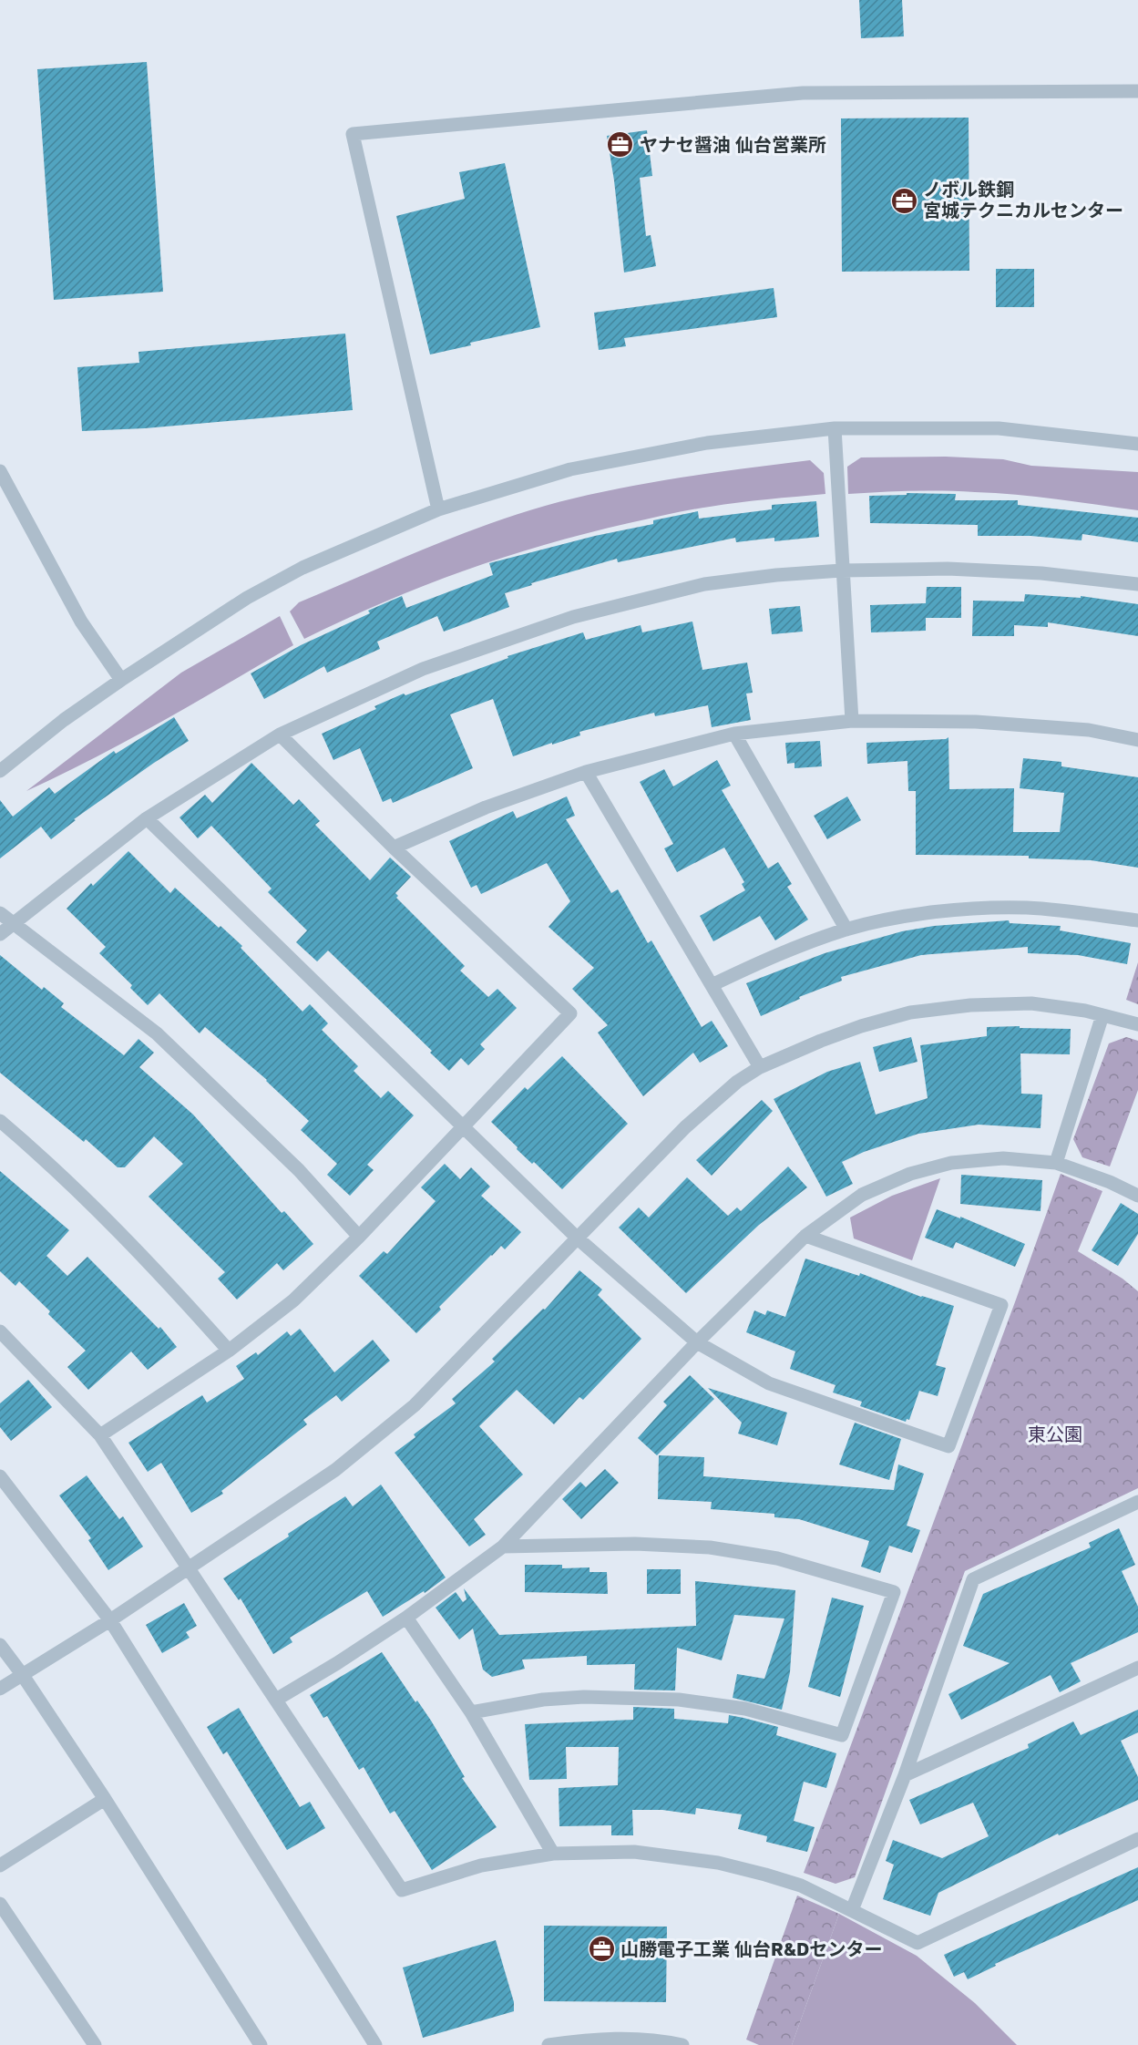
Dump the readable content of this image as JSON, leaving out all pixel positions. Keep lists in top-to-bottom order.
{
  "parks": ["東公園"],
  "places": {
    "office": ["ヤナセ醤油 仙台営業所", "ノボル鉄鋼 宮城テクニカルセンター", "山勝電子工業 仙台R&Dセンター"]
  }
}
